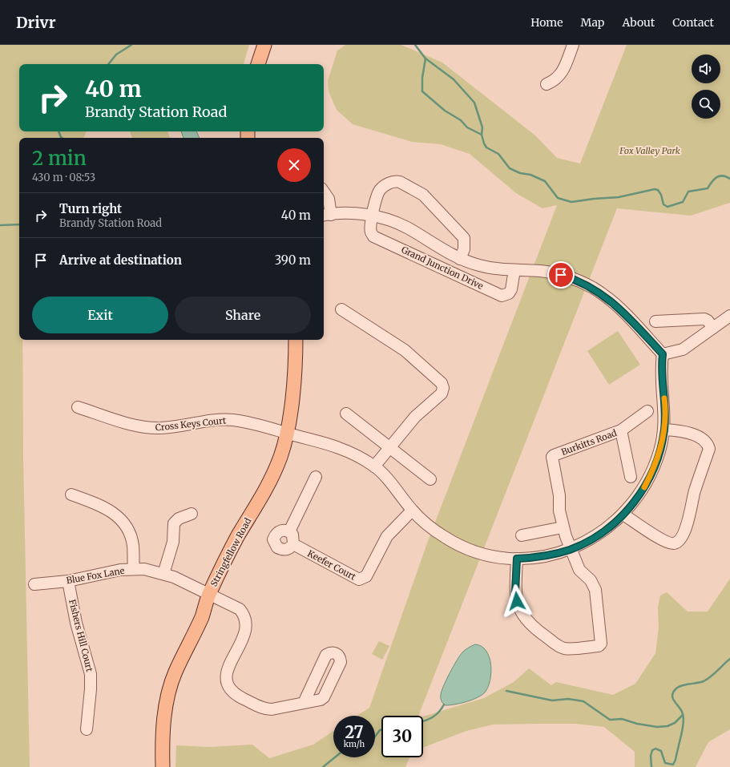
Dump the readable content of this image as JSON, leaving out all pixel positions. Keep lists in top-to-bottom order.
{
  "streets": {
    "main road": ["Stringfellow Road"],
    "street": [
      "Grand Junction Drive",
      "Cross Keys Court",
      "Burkitts Road",
      "Keefer Court",
      "Blue Fox Lane",
      "Fishers Hill Court"
    ]
  },
  "crossings": [
    ["Cross Keys Court", "Burkitts Road"],
    ["Cross Keys Court", "Stringfellow Road"],
    ["Cross Keys Court", "Keefer Court"],
    ["Stringfellow Road", "Blue Fox Lane"],
    ["Blue Fox Lane", "Fishers Hill Court"]
  ],
  "parks": ["Fox Valley Park"],
  "page": {
    "header": "Drivr",
    "nav": [
      "Home",
      "Map",
      "About",
      "Contact"
    ],
    "turn": ["40 m", "Brandy Station Road"],
    "heading": ["2 min", "430 m · 08:53"],
    "list": [
      {
        "name": "Turn right",
        "note": "Brandy Station Road",
        "value": "40 m"
      },
      {
        "name": "Arrive at destination",
        "value": "390 m"
      }
    ],
    "buttons": ["Exit", "Share"],
    "speed": "27 km/h",
    "limit": "30"
  }
}
